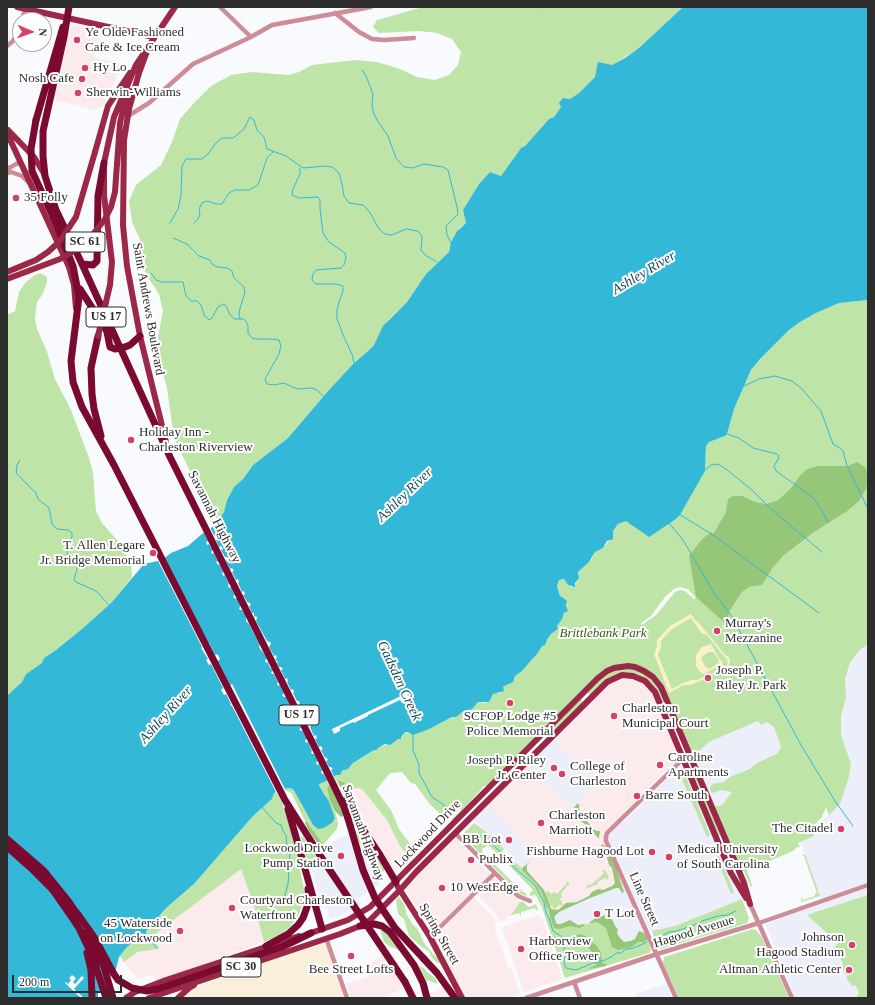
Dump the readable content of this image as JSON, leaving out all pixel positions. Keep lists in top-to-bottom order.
{
  "streets": {
    "highway": ["US 17", "Savannah Highway", "SC 30"],
    "main road": [
      "SC 61",
      "Saint Andrews Boulevard",
      "Lockwood Drive",
      "Spring Street"
    ],
    "street": ["Line Street", "Hagood Avenue"]
  },
  "crossings": [
    ["SC 61", "Saint Andrews Boulevard"],
    ["Saint Andrews Boulevard", "Savannah Highway"],
    ["Lockwood Drive", "Line Street"],
    ["Lockwood Drive", "Spring Street"],
    ["Lockwood Drive", "SC 30"],
    ["Line Street", "Hagood Avenue"]
  ],
  "water": ["Ashley River", "Gadsden Creek"],
  "parks": ["Brittlebank Park"],
  "places": [
    "Ye Olde Fashioned Cafe & Ice Cream",
    "Hy Lo",
    "Nosh Cafe",
    "Sherwin-Williams",
    "35 Folly",
    "Holiday Inn - Charleston Riverview",
    "T. Allen Legare Jr. Bridge Memorial",
    "Murray's Mezzanine",
    "Joseph P. Riley Jr. Park",
    "SCFOP Lodge #5 Police Memorial",
    "Charleston Municipal Court",
    "Caroline Apartments",
    "Joseph P. Riley Jr. Center",
    "College of Charleston",
    "Barre South",
    "Charleston Marriott",
    "The Citadel",
    "BB Lot",
    "Fishburne Hagood Lot",
    "Lockwood Drive Pump Station",
    "Medical University of South Carolina",
    "Publix",
    "10 WestEdge",
    "Courtyard Charleston Waterfront",
    "T Lot",
    "45 Waterside on Lockwood",
    "Johnson Hagood Stadium",
    "Harborview Office Tower",
    "Bee Street Lofts",
    "Altman Athletic Center"
  ],
  "scale_bar": "200 m",
  "north": "right"
}
